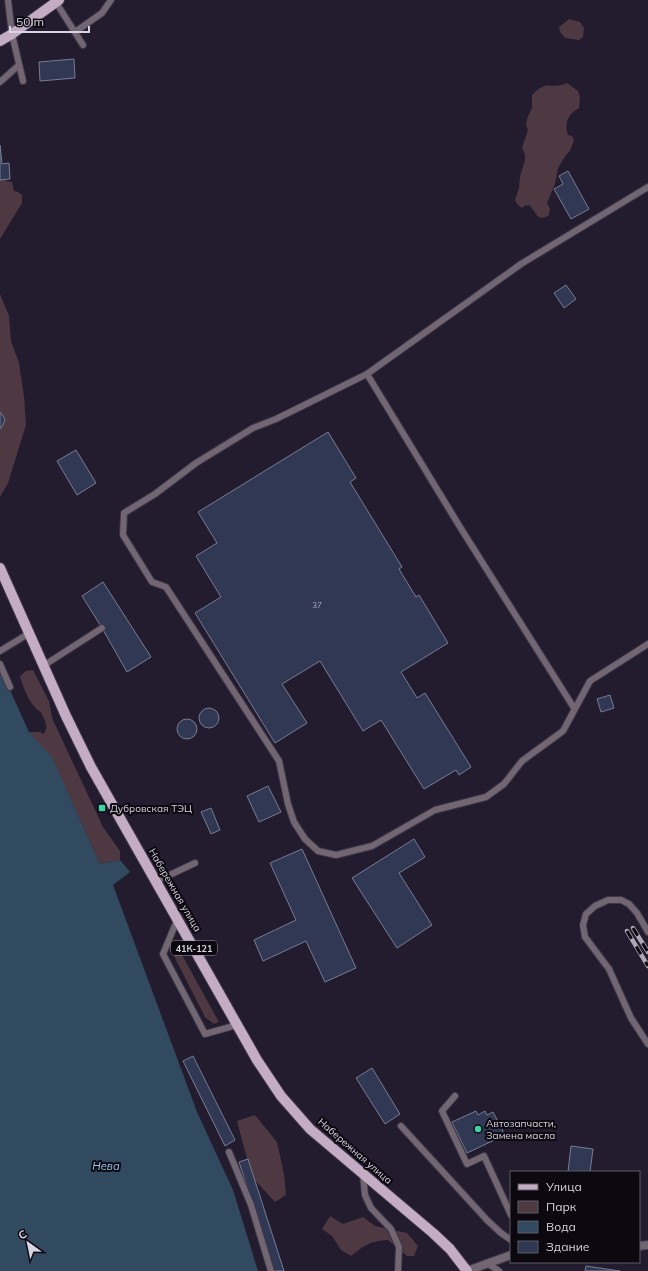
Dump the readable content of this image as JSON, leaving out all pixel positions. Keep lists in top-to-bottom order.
{
  "streets": {
    "main road": ["Набережная улица", "41К-121"]
  },
  "water": ["Нева"],
  "places": {
    "transit": ["Дубровская ТЭЦ"],
    "other": ["Автозапчасти, Замена масла"]
  },
  "house_numbers": ["37"],
  "legend": [
    "Улица",
    "Парк",
    "Вода",
    "Здание"
  ],
  "scale_bar": "50 m",
  "north": "top left"
}
